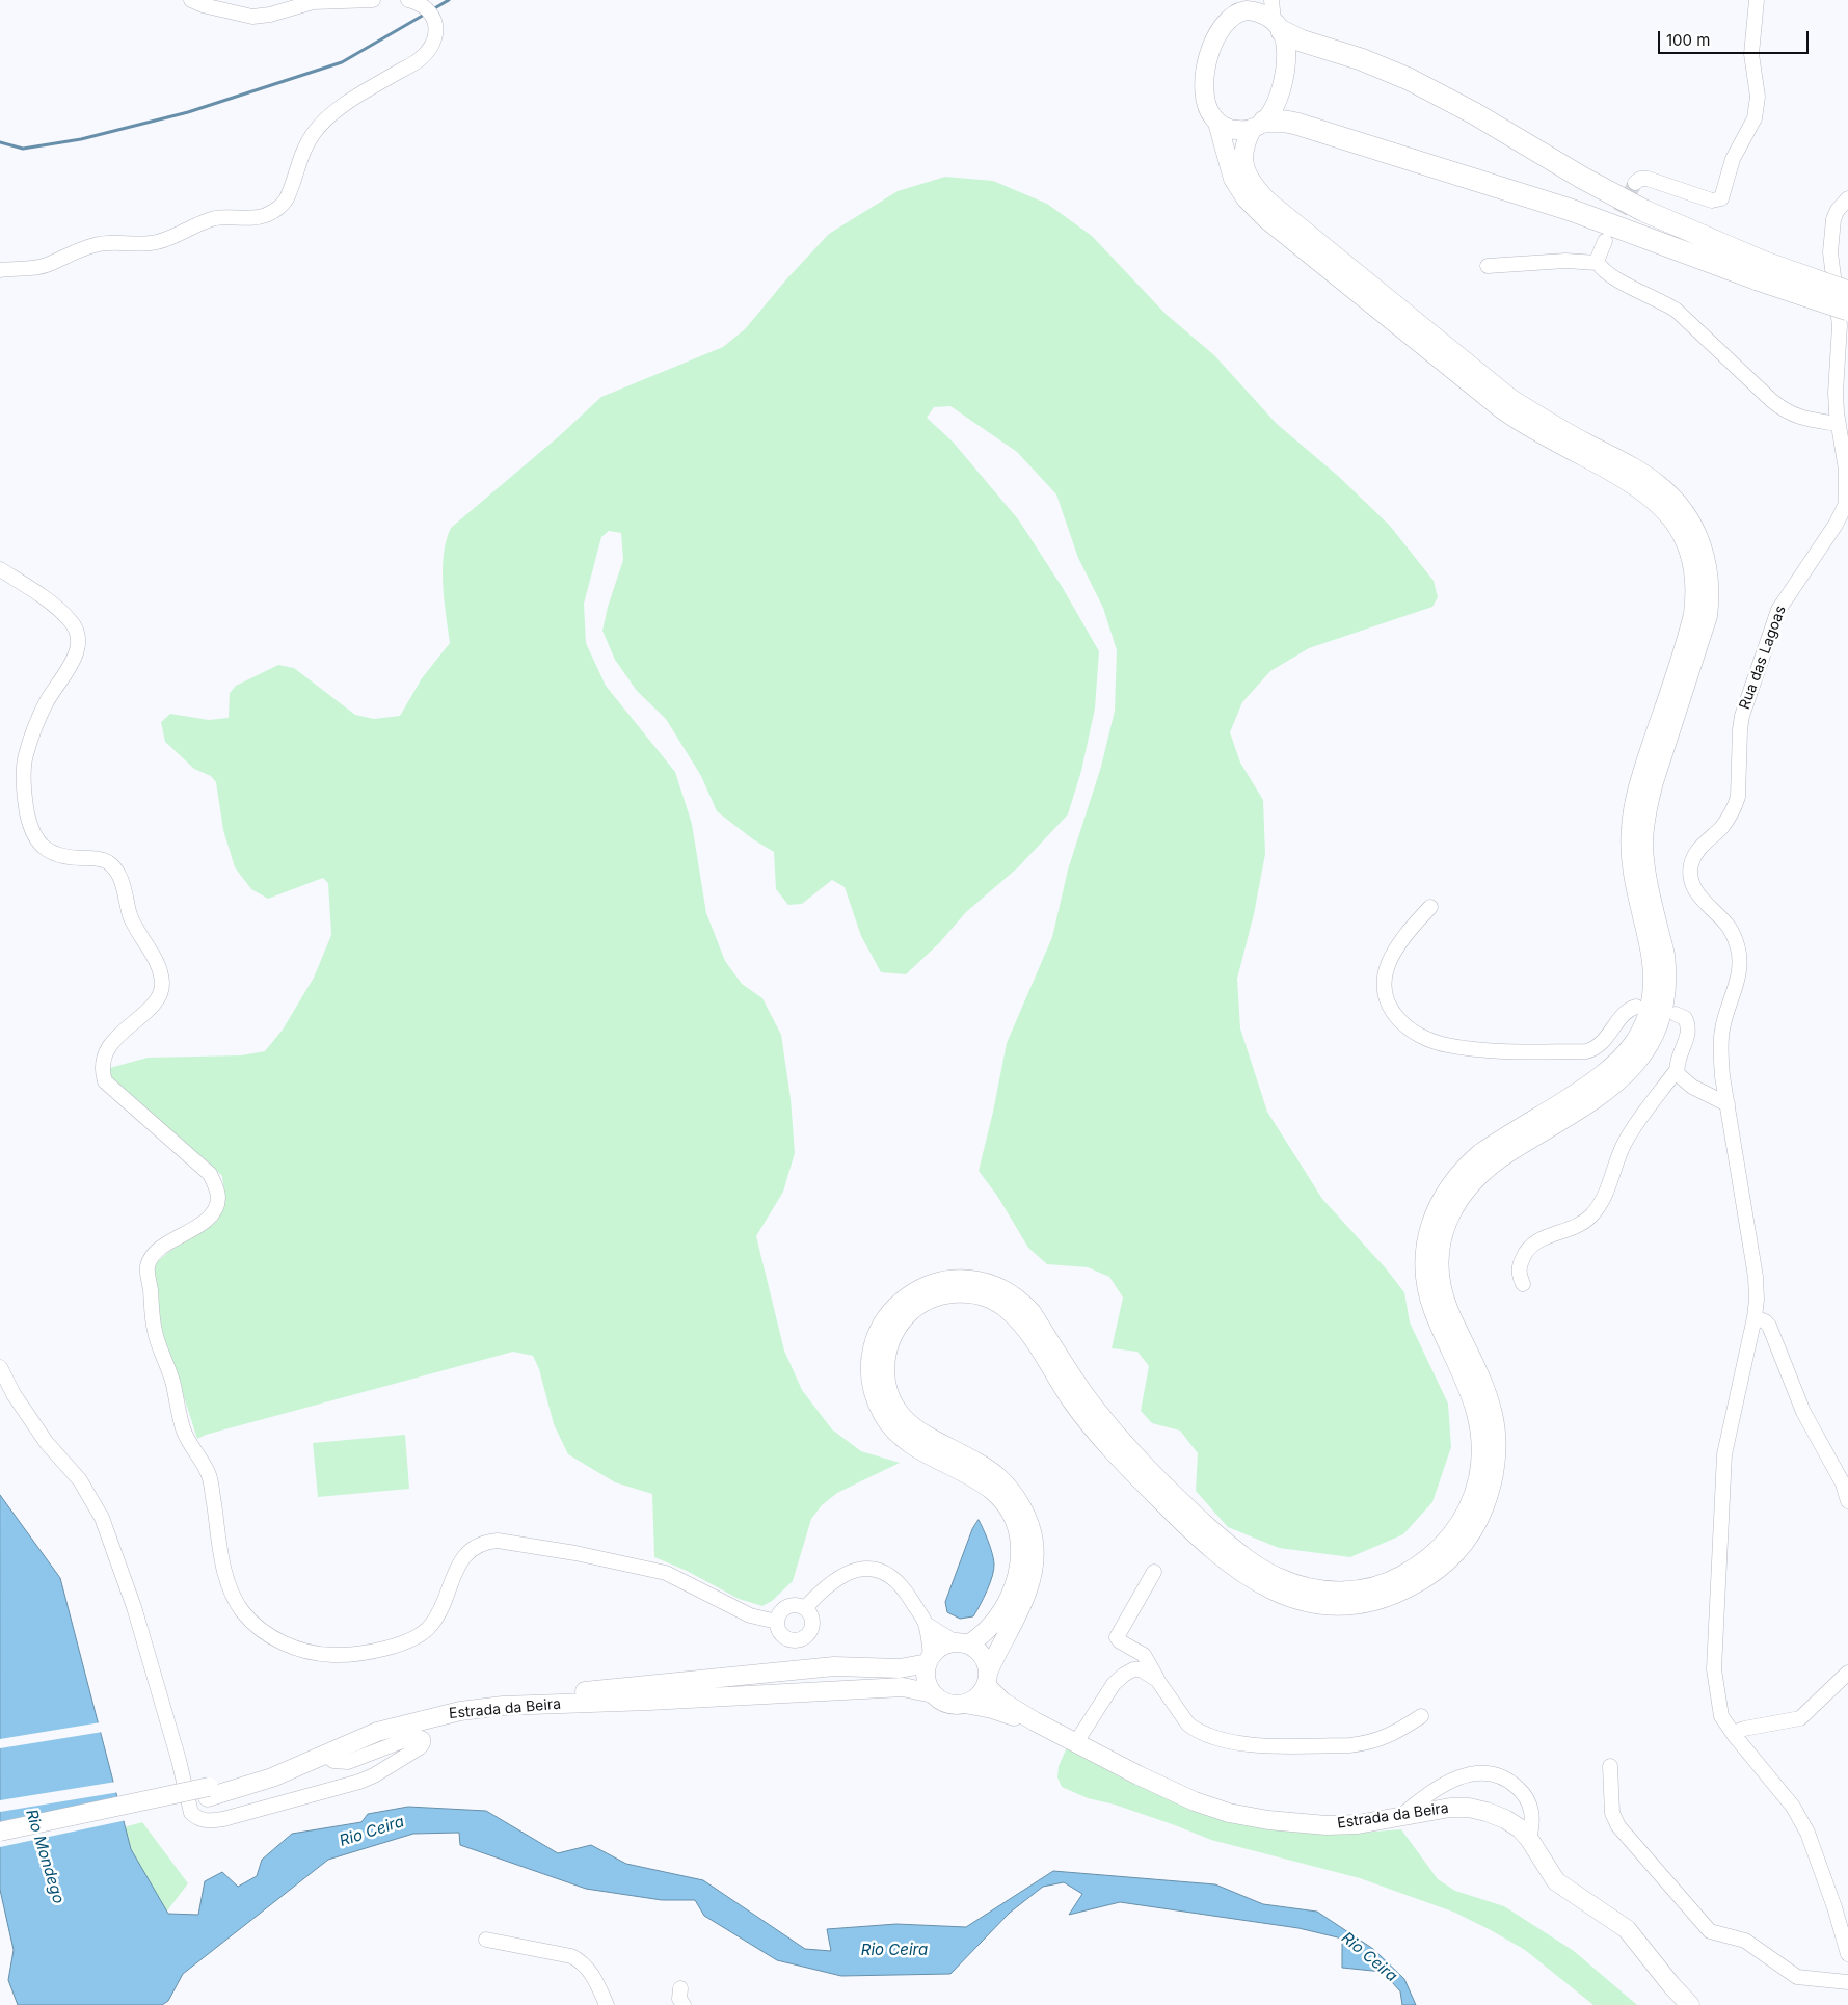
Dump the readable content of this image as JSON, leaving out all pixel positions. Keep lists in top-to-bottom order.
{
  "streets": {
    "main road": ["Estrada da Beira"],
    "street": ["Rua das Lagoas"]
  },
  "water": ["Rio Ceira", "Rio Mondego"],
  "scale_bar": "100 m"
}
